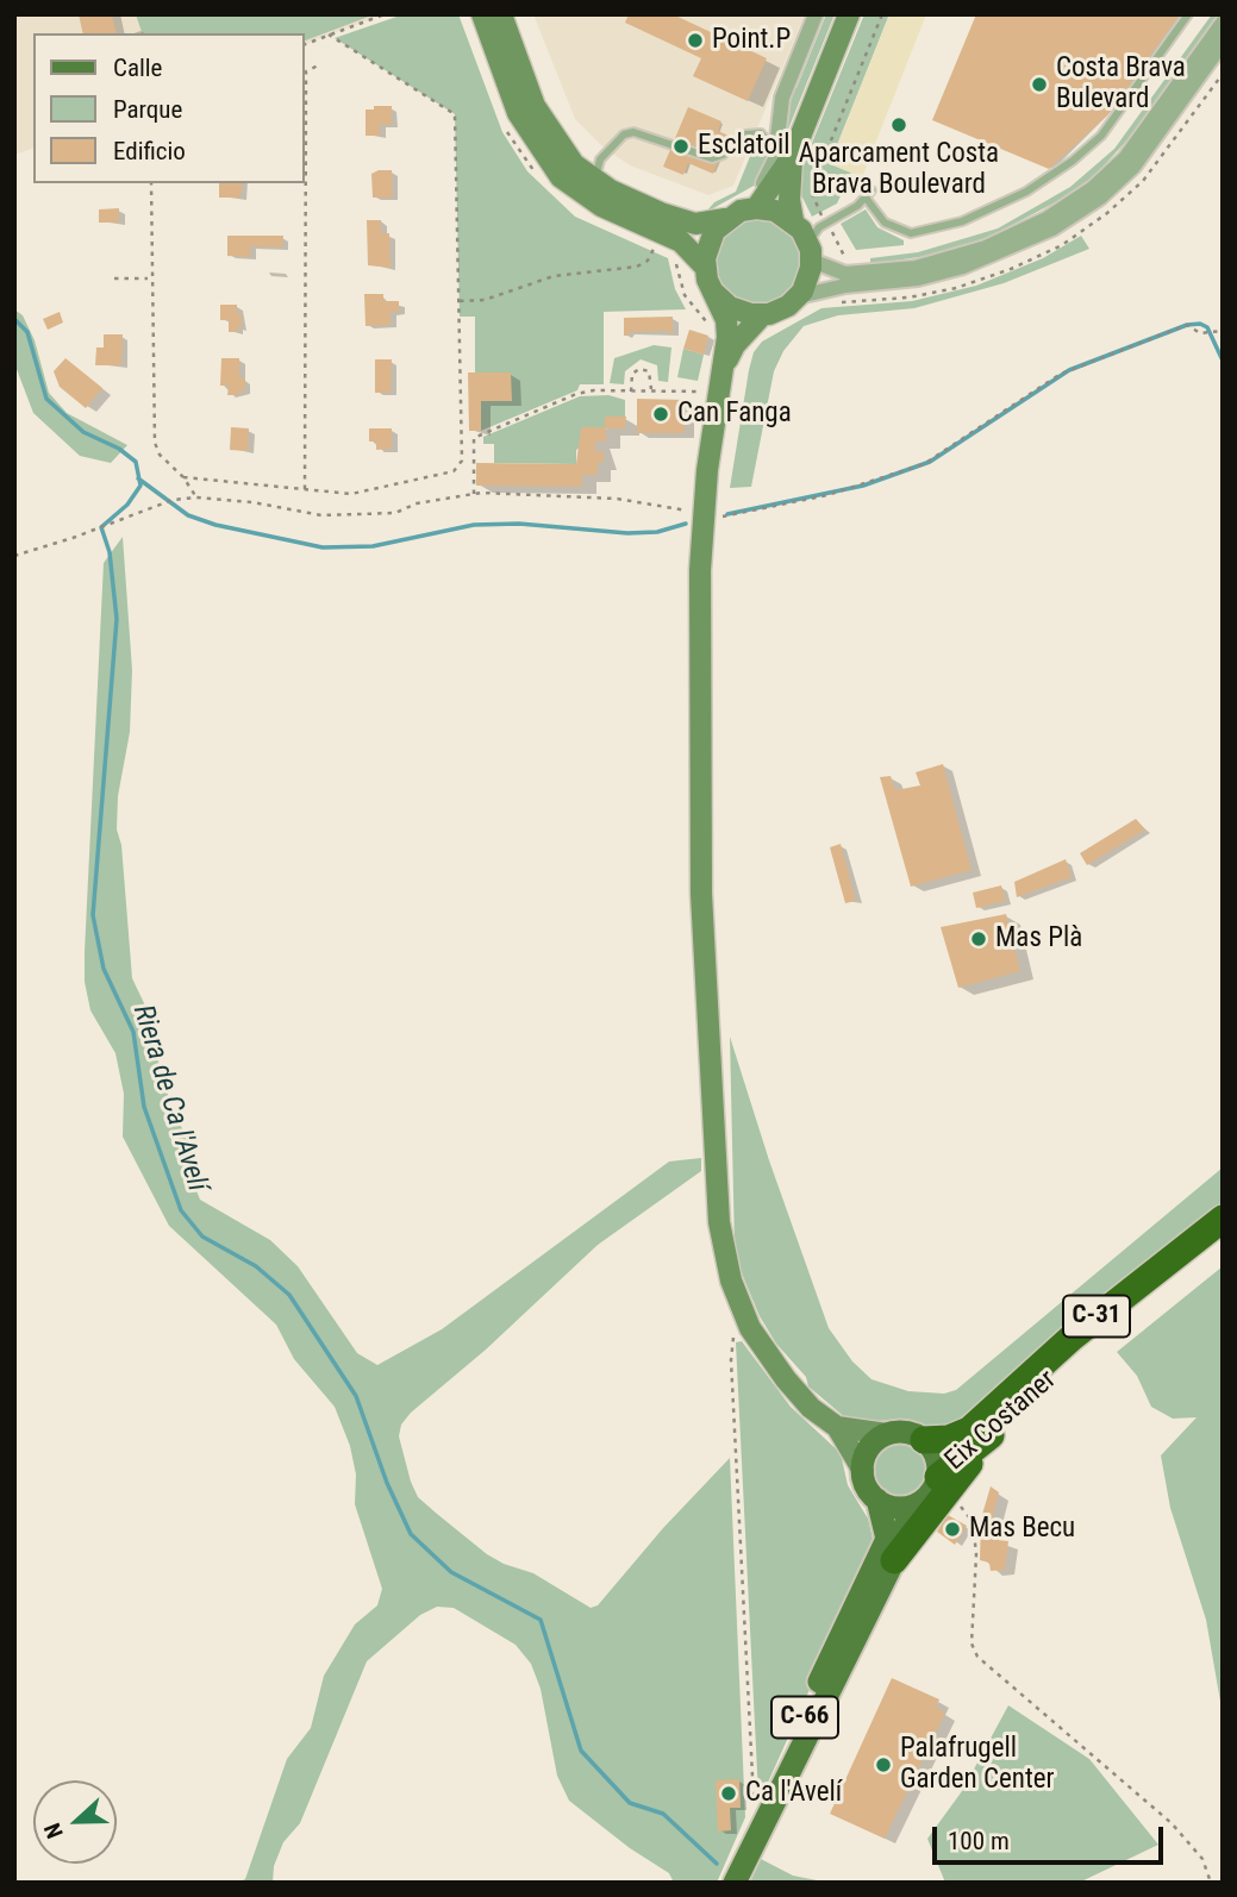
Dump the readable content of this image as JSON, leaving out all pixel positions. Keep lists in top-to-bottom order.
{
  "streets": {
    "highway": ["C-31", "Eix Costaner"],
    "main road": ["C-66"]
  },
  "crossings": [
    ["C-31", "Eix Costaner"],
    ["C-31", "C-66"],
    ["Eix Costaner", "C-66"]
  ],
  "water": ["Riera de Ca l'Avelí"],
  "places": [
    "Point.P",
    "Costa Brava Bulevard",
    "Aparcament Costa Brava Boulevard",
    "Esclatoil",
    "Can Fanga",
    "Mas Plà",
    "Mas Becu",
    "Palafrugell Garden Center",
    "Ca l'Avelí"
  ],
  "legend": ["Calle", "Parque", "Edificio"],
  "scale_bar": "100 m",
  "north": "left"
}
